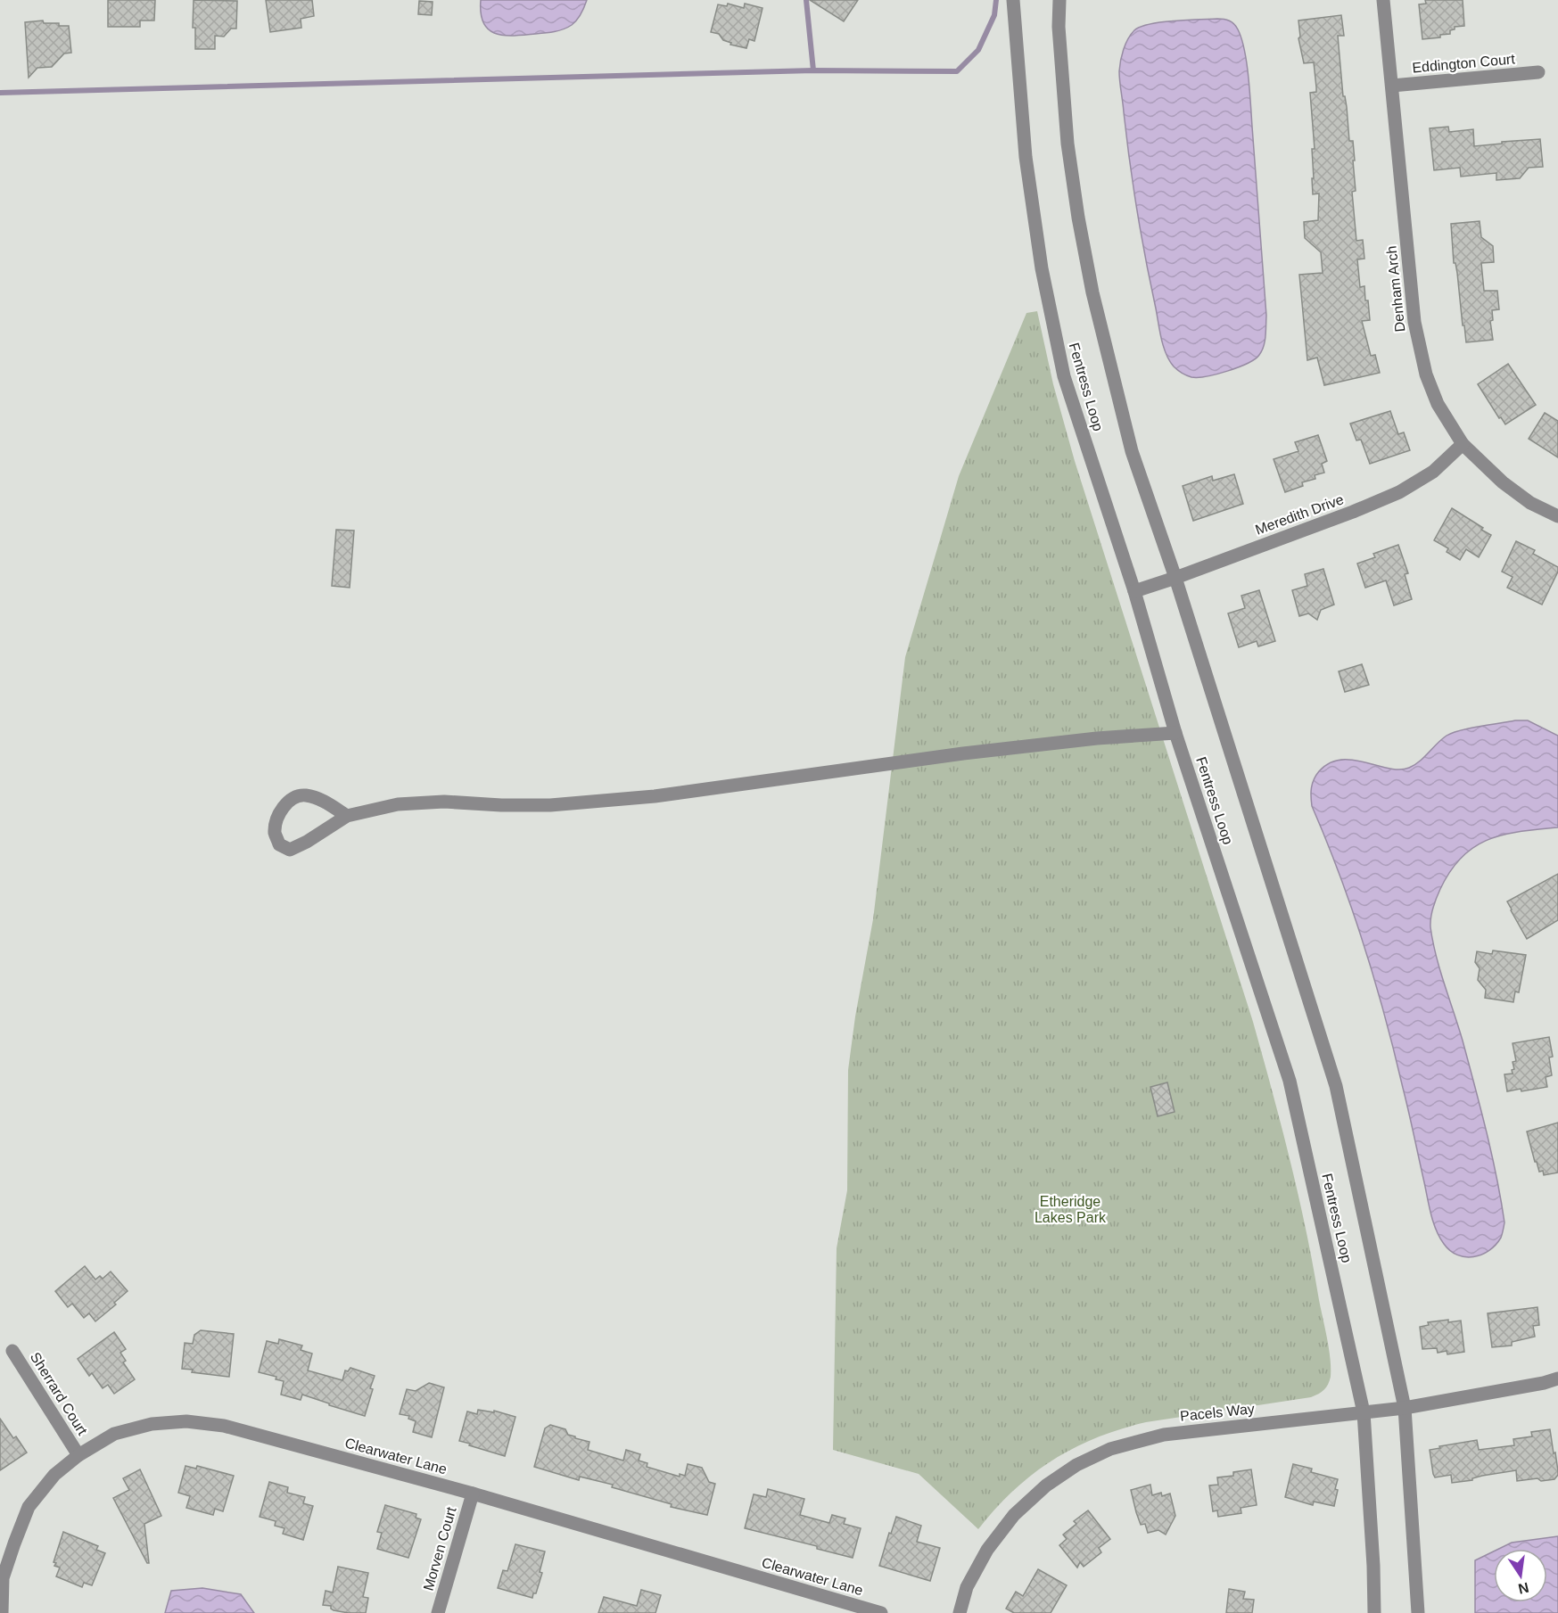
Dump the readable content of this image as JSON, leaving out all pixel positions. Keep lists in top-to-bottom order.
{
  "streets": {
    "street": [
      "Eddington Court",
      "Denham Arch",
      "Fentress Loop",
      "Meredith Drive",
      "Sherrard Court",
      "Pacels Way",
      "Clearwater Lane",
      "Morven Court"
    ]
  },
  "crossings": [
    ["Eddington Court", "Denham Arch"],
    ["Denham Arch", "Meredith Drive"],
    ["Fentress Loop", "Meredith Drive"],
    ["Fentress Loop", "Pacels Way"],
    ["Sherrard Court", "Clearwater Lane"],
    ["Clearwater Lane", "Morven Court"]
  ],
  "parks": ["Etheridge Lakes Park"],
  "north": "bottom"
}
